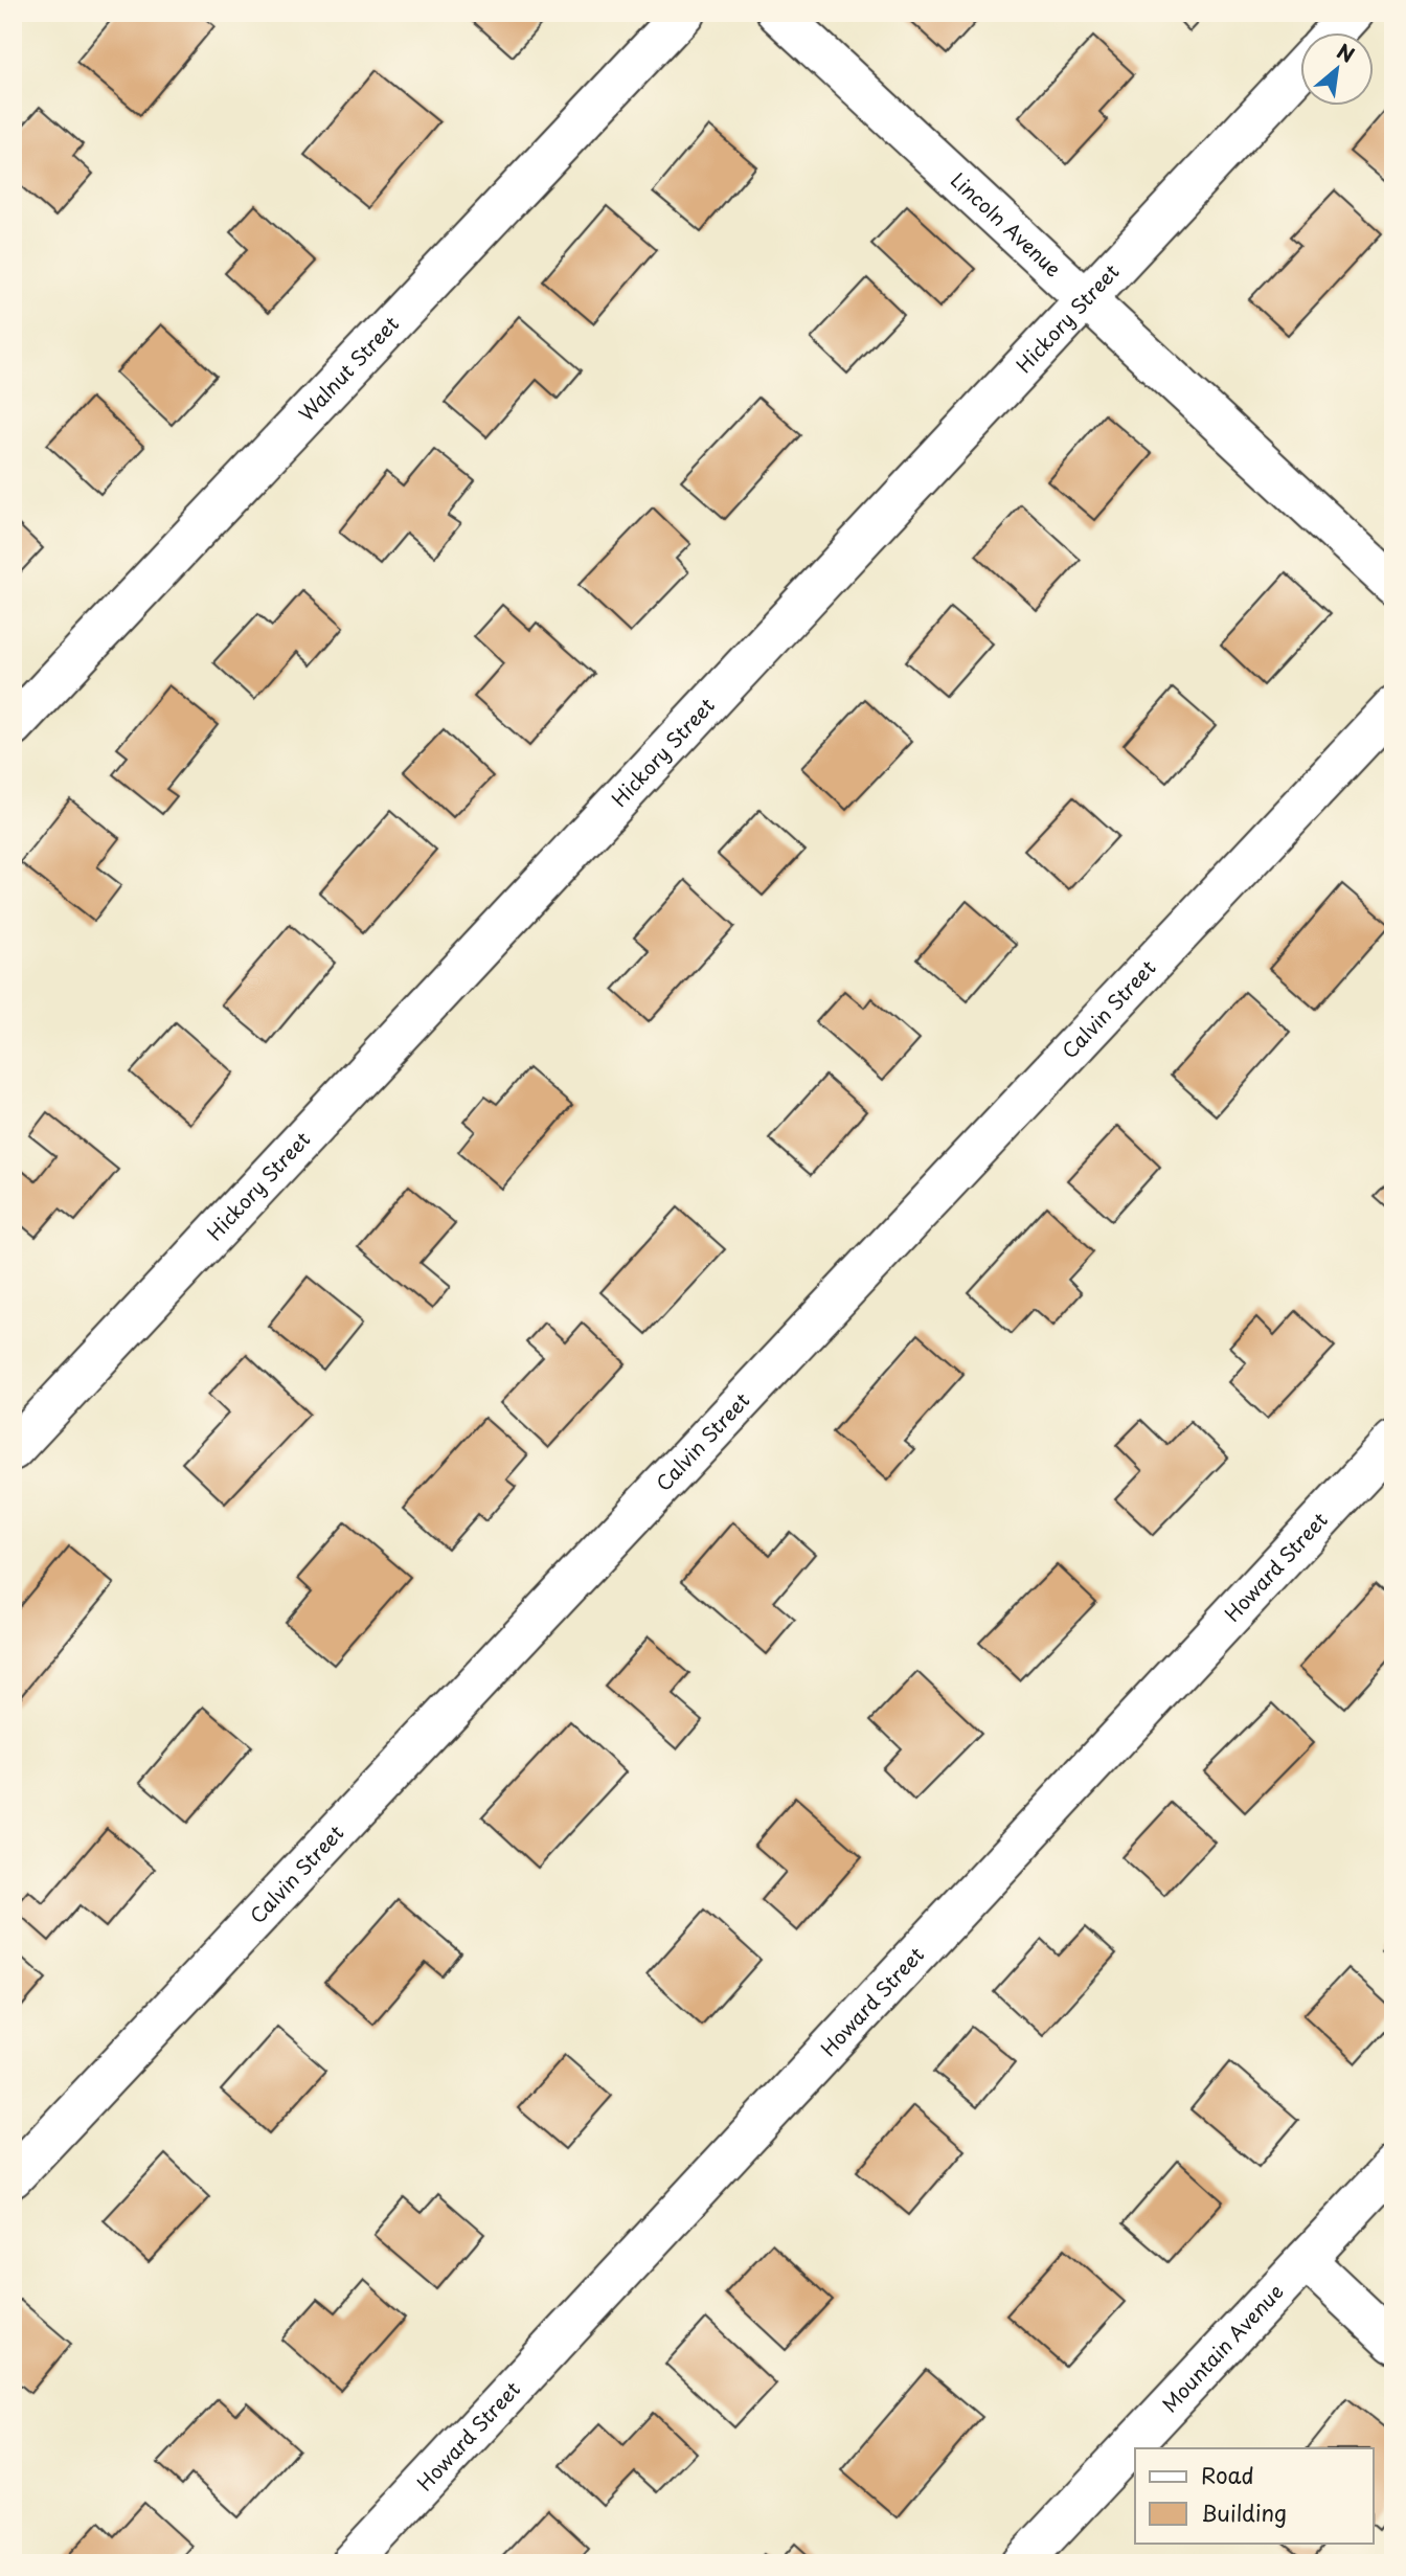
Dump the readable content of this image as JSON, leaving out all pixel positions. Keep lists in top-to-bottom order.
{
  "streets": {
    "street": [
      "Lincoln Avenue",
      "Hickory Street",
      "Walnut Street",
      "Calvin Street",
      "Howard Street",
      "Mountain Avenue"
    ]
  },
  "crossings": [
    ["Lincoln Avenue", "Hickory Street"]
  ],
  "legend": ["Road", "Building"],
  "north": "top right"
}
